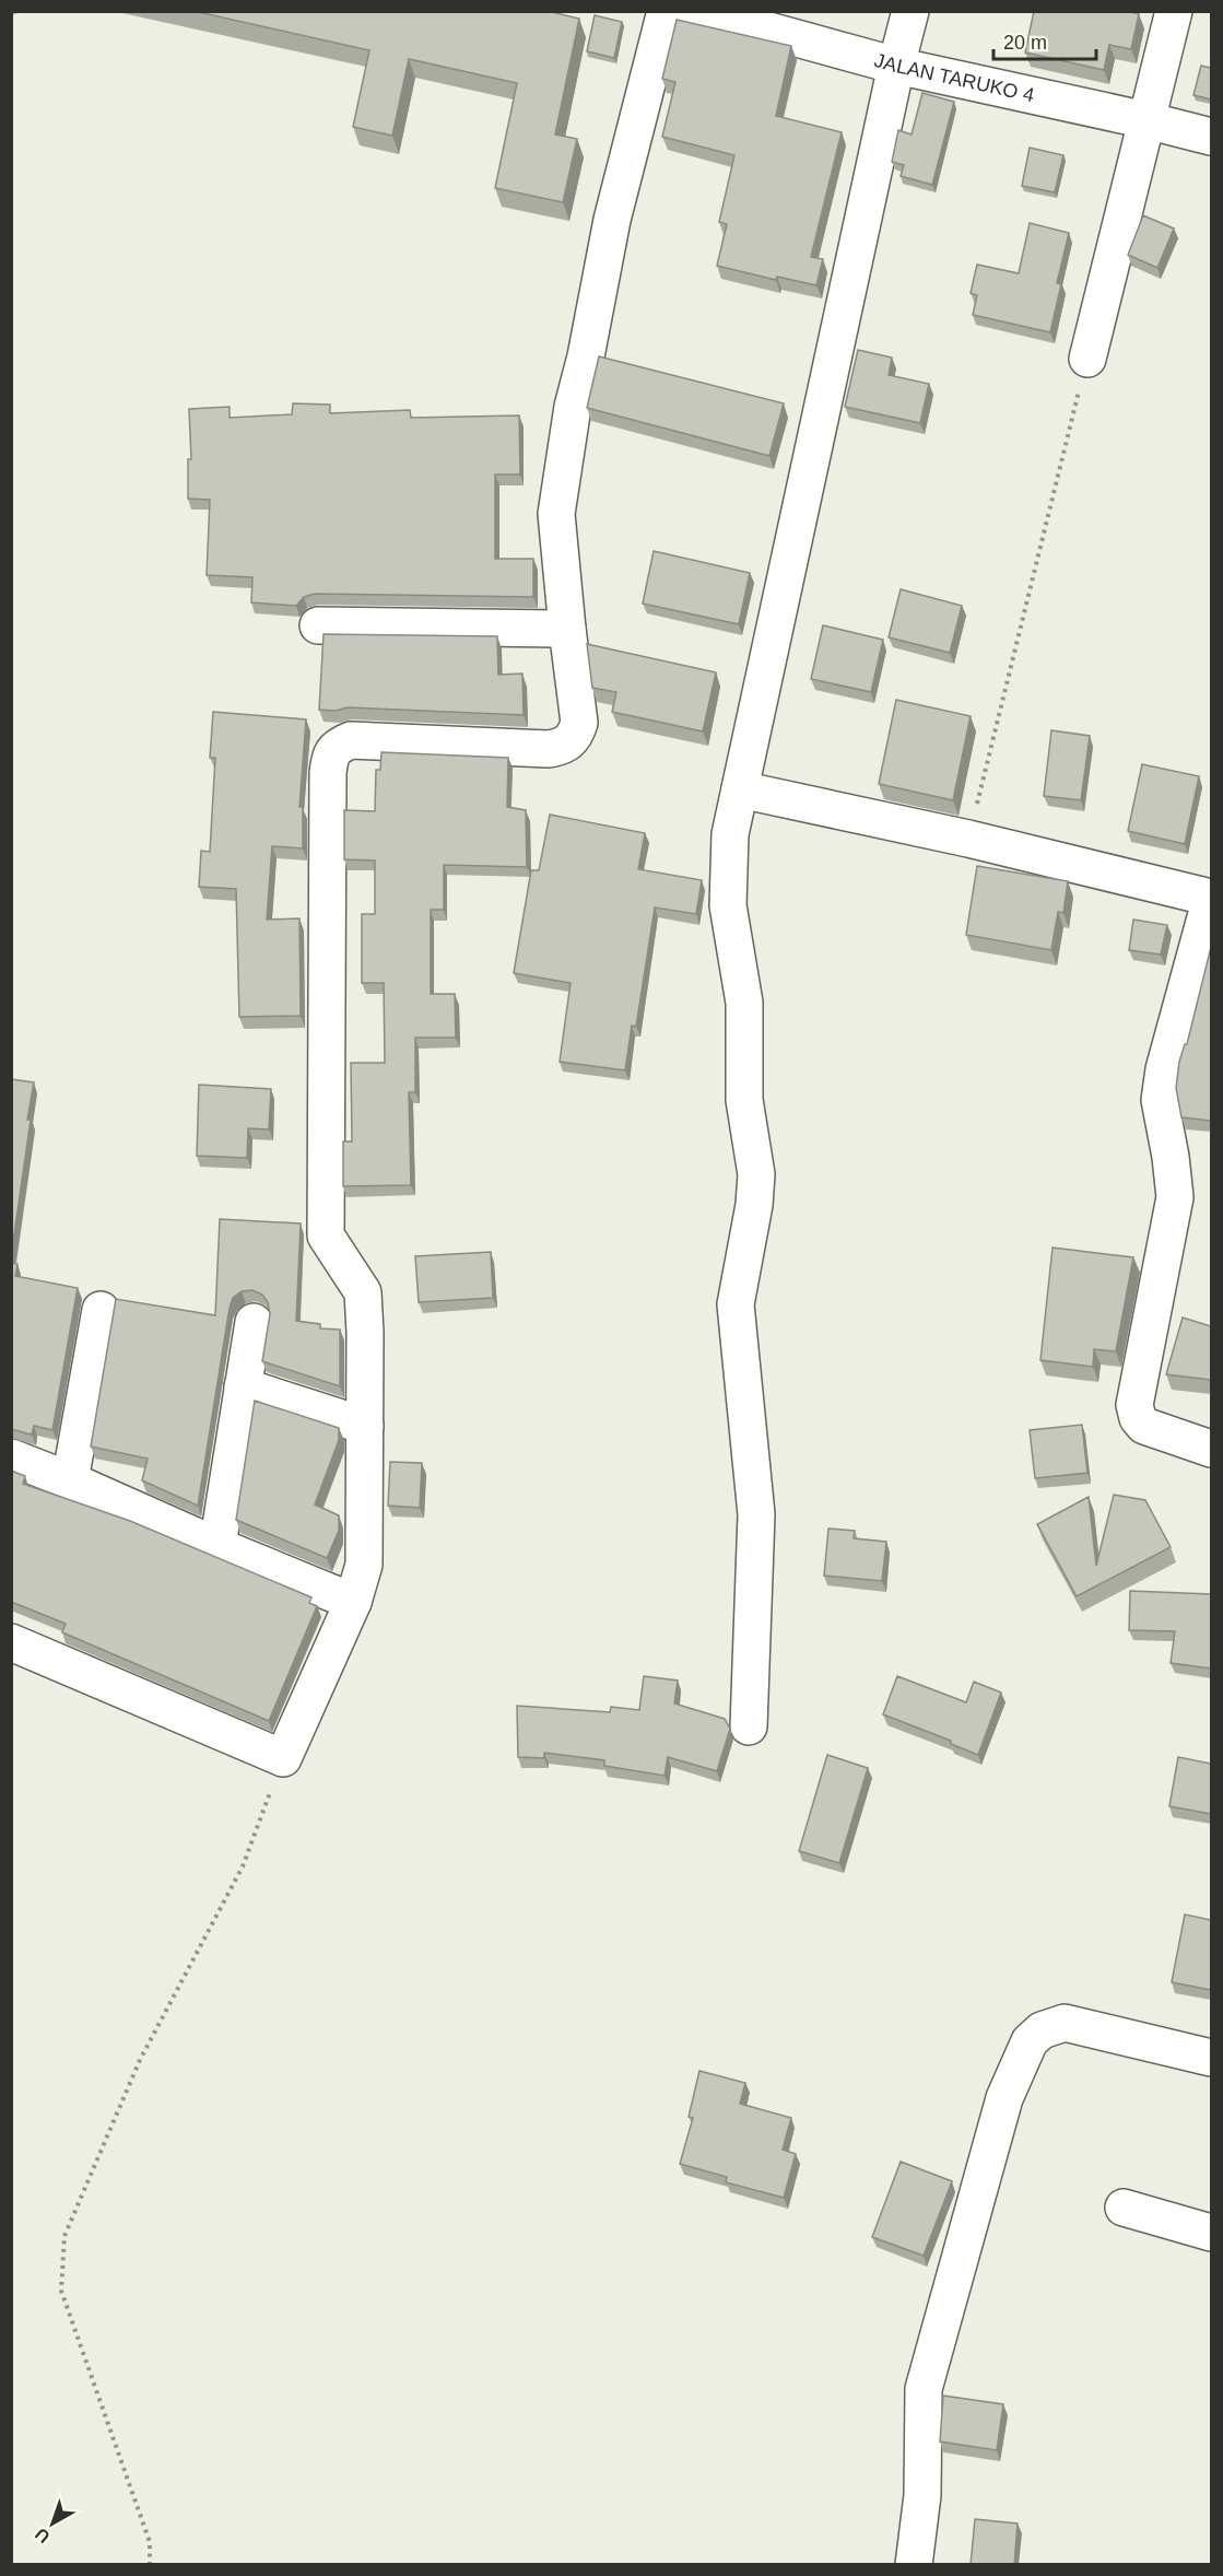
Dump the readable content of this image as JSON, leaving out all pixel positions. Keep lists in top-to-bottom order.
{
  "streets": {
    "street": ["JALAN TARUKO 4"]
  },
  "scale_bar": "20 m",
  "north": "bottom left"
}
